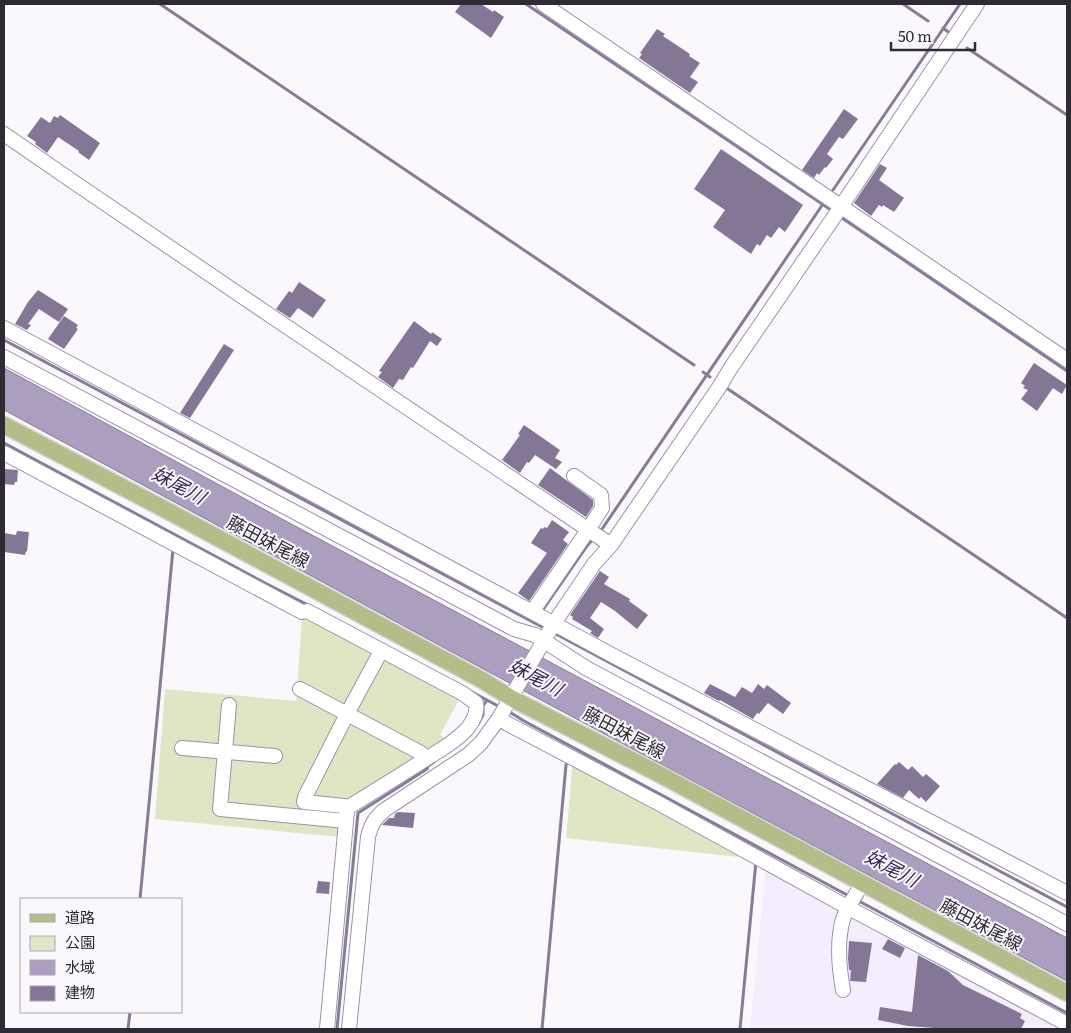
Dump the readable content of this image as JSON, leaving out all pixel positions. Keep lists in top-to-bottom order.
{
  "streets": {
    "main road": ["藤田妹尾線"]
  },
  "water": ["妹尾川"],
  "legend": [
    "道路",
    "公園",
    "水域",
    "建物"
  ],
  "scale_bar": "50 m"
}
